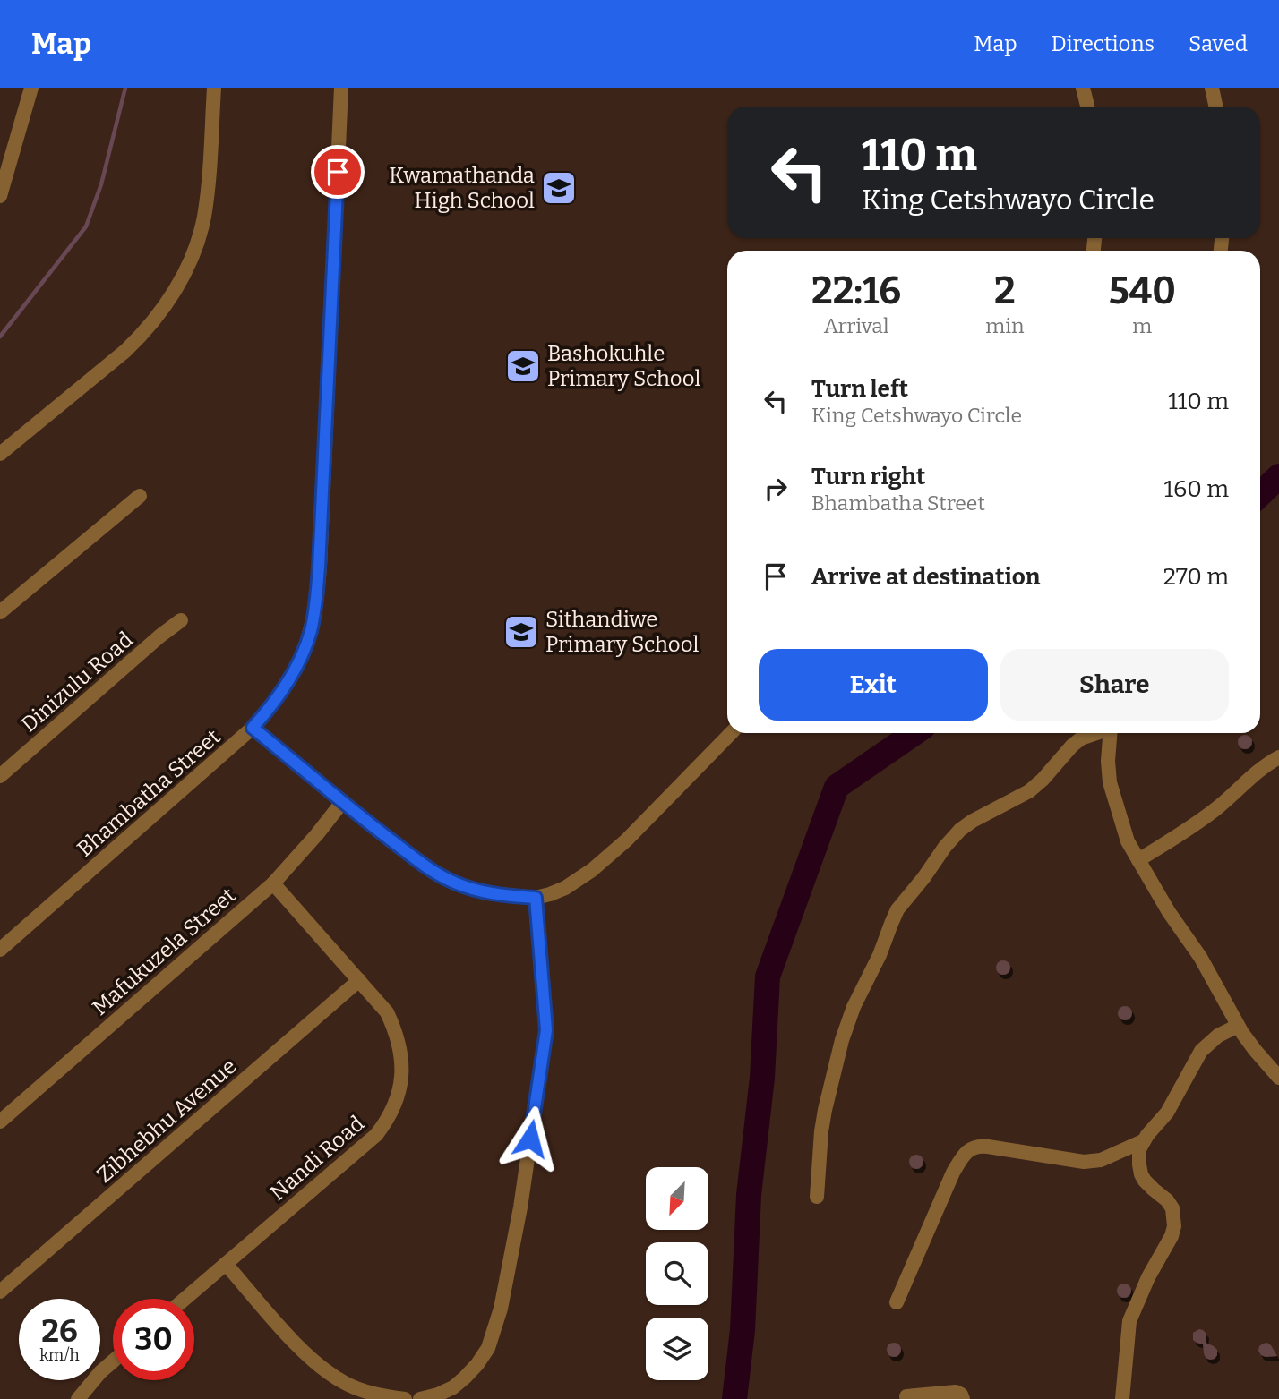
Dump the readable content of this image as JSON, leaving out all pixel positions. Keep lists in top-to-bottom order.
{
  "streets": {
    "street": [
      "Dinizulu Road",
      "Bhambatha Street",
      "Mafukuzela Street",
      "Zibhebhu Avenue",
      "Nandi Road"
    ]
  },
  "crossings": [
    ["Mafukuzela Street", "Nandi Road"],
    ["Zibhebhu Avenue", "Nandi Road"]
  ],
  "places": {
    "school or university": ["Kwamathanda High School", "Bashokuhle Primary School", "Sithandiwe Primary School"]
  },
  "north": "bottom left",
  "page": {
    "header": "Map",
    "nav": ["Map", "Directions", "Saved"],
    "turn": ["110 m", "King Cetshwayo Circle"],
    "eta": [
      "22:16",
      "Arrival",
      "2",
      "min",
      "540",
      "m"
    ],
    "list": [
      {
        "name": "Turn left",
        "note": "King Cetshwayo Circle",
        "value": "110 m"
      },
      {
        "name": "Turn right",
        "note": "Bhambatha Street",
        "value": "160 m"
      },
      {
        "name": "Arrive at destination",
        "value": "270 m"
      }
    ],
    "buttons": ["Exit", "Share"],
    "speed": "26 km/h",
    "limit": "30"
  }
}
